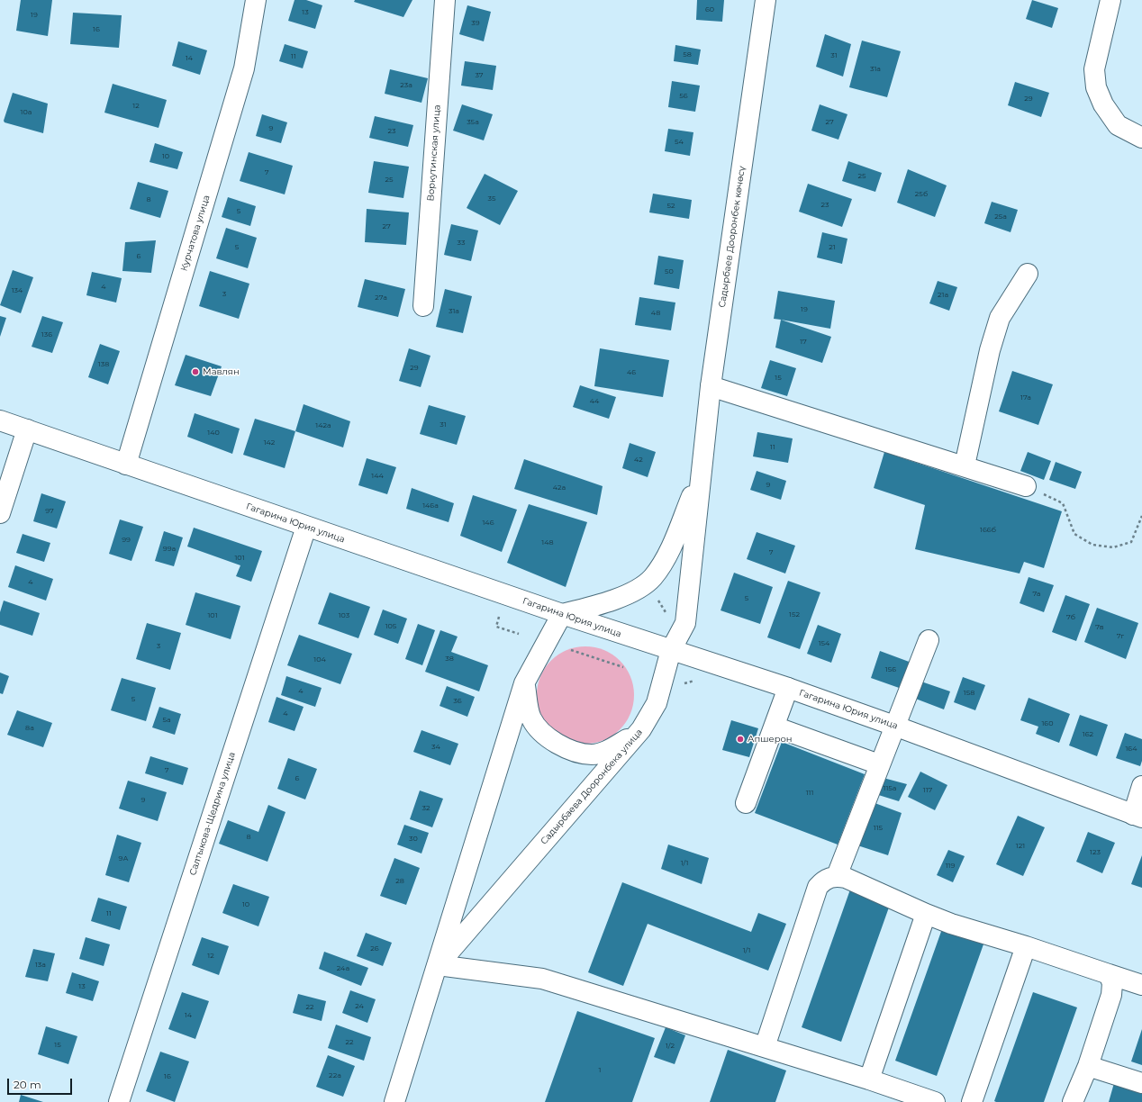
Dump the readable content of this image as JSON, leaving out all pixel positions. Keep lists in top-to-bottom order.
{
  "streets": {
    "main road": [
      "Воркутинская улица",
      "Курчатова улица",
      "Садырбаев Дооронбек көчөсү",
      "Гагарина Юрия улица",
      "Садырбаева Дооронбека улица",
      "Салтыкова-Щедрина улица"
    ]
  },
  "crossings": [
    ["Курчатова улица", "Гагарина Юрия улица"],
    ["Садырбаев Дооронбек көчөсү", "Садырбаева Дооронбека улица"],
    ["Гагарина Юрия улица", "Садырбаева Дооронбека улица"],
    ["Гагарина Юрия улица", "Салтыкова-Щедрина улица"]
  ],
  "places": ["Мавлян", "Апшерон"],
  "house_numbers": [
    "60",
    "13",
    "19",
    "39",
    "16",
    "58",
    "31",
    "11",
    "14",
    "31а",
    "37",
    "23а",
    "56",
    "29",
    "12",
    "10а",
    "35а",
    "27",
    "9",
    "23",
    "54",
    "10",
    "7",
    "25",
    "25",
    "25б",
    "35",
    "8",
    "23",
    "52",
    "5",
    "25а",
    "27",
    "33",
    "5",
    "21",
    "6",
    "50",
    "4",
    "134",
    "3",
    "21а",
    "27а",
    "19",
    "31а",
    "48",
    "136",
    "17",
    "138",
    "29",
    "46",
    "15",
    "17а",
    "44",
    "31",
    "142а",
    "140",
    "142",
    "11",
    "42",
    "144",
    "9",
    "42а",
    "146а",
    "97",
    "146",
    "166б",
    "99",
    "148",
    "99a",
    "7",
    "101",
    "4",
    "7а",
    "5",
    "152",
    "101",
    "103",
    "7б",
    "105",
    "7в",
    "7г",
    "154",
    "3",
    "38",
    "104",
    "156",
    "4",
    "158",
    "5",
    "36",
    "4",
    "5a",
    "160",
    "8a",
    "162",
    "34",
    "164",
    "7",
    "6",
    "115а",
    "117",
    "111",
    "9",
    "32",
    "115",
    "8",
    "30",
    "121",
    "123",
    "9А",
    "1/1",
    "119",
    "28",
    "10",
    "11",
    "26",
    "1/1",
    "12",
    "13а",
    "24a",
    "13",
    "24",
    "22",
    "14",
    "22",
    "15",
    "1/2",
    "1",
    "22a",
    "16"
  ],
  "scale_bar": "20 m"
}
